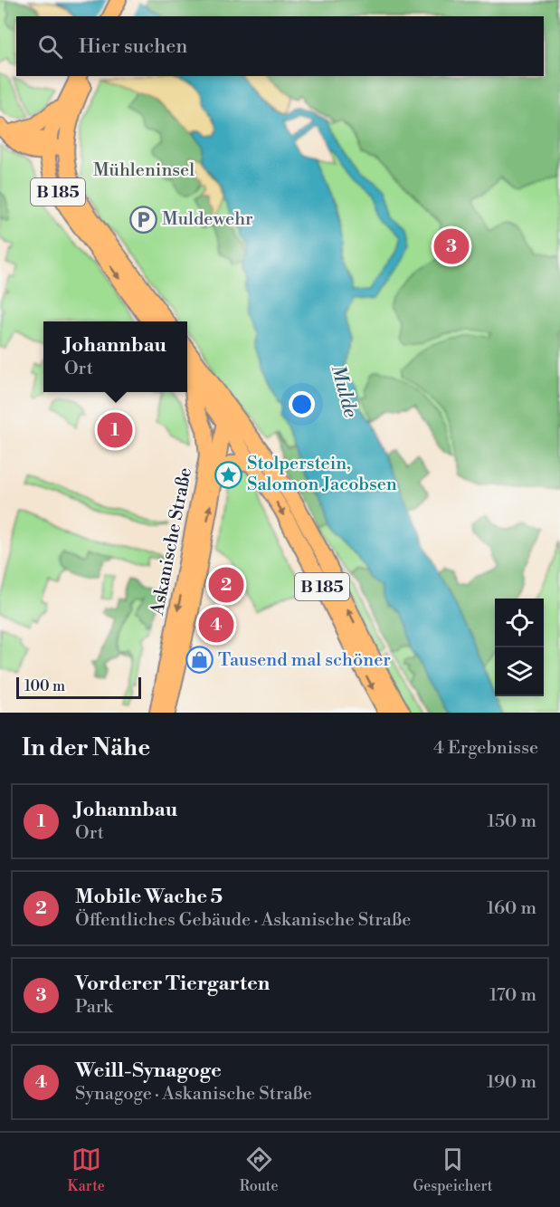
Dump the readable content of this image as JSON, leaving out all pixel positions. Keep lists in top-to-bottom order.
{
  "streets": {
    "main road": ["B 185", "Askanische Straße"]
  },
  "crossings": [
    ["B 185", "Askanische Straße"]
  ],
  "water": ["Mulde"],
  "parks": ["Mühleninsel"],
  "places": {
    "parking": ["Muldewehr"],
    "place": ["Stolperstein, Salomon Jacobsen"],
    "shop": ["Tausend mal schöner"]
  },
  "scale_bar": "100 m",
  "page": {
    "search": "Hier suchen",
    "pins": [
      "3",
      "1",
      "2",
      "4"
    ],
    "popup": ["Johannbau", "Ort"],
    "scale": "100 m",
    "heading": ["In der Nähe", "4 Ergebnisse"],
    "list": [
      {
        "mark": "1",
        "name": "Johannbau",
        "note": "Ort",
        "value": "150 m"
      },
      {
        "mark": "2",
        "name": "Mobile Wache 5",
        "note": "Öffentliches Gebäude · Askanische Straße",
        "value": "160 m"
      },
      {
        "mark": "3",
        "name": "Vorderer Tiergarten",
        "note": "Park",
        "value": "170 m"
      },
      {
        "mark": "4",
        "name": "Weill-Synagoge",
        "note": "Synagoge · Askanische Straße",
        "value": "190 m"
      }
    ],
    "nav": ["Karte", "Route", "Gespeichert"]
  }
}
